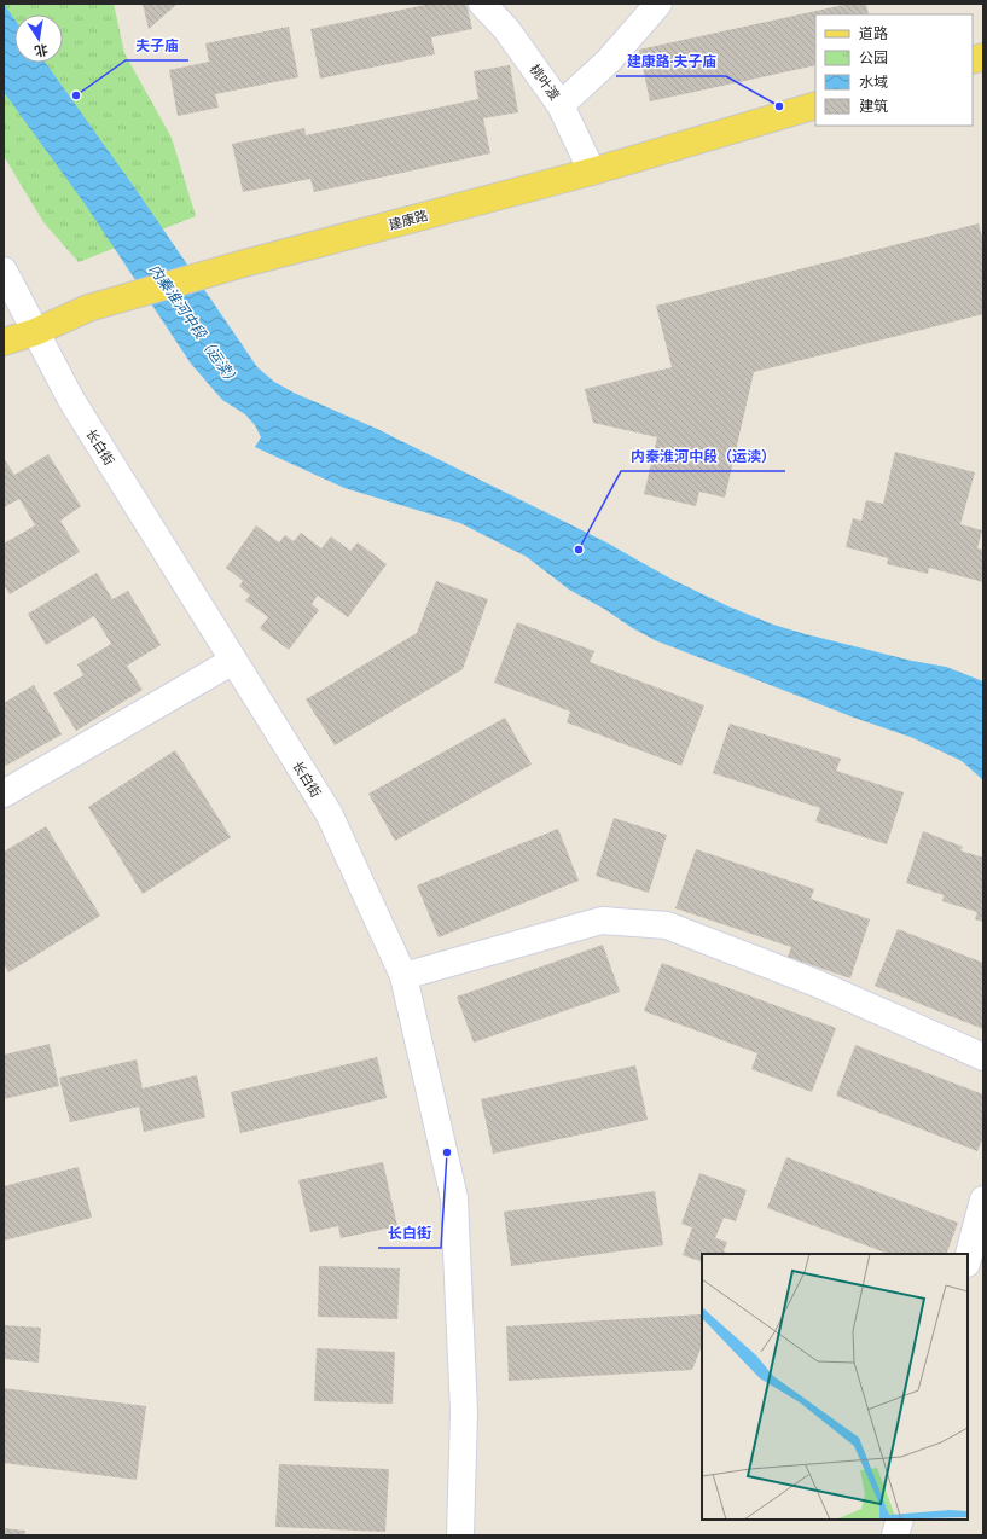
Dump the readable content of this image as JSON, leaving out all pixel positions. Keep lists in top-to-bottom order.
{
  "streets": {
    "main road": ["建康路"],
    "street": ["桃叶渡", "长白街"]
  },
  "crossings": [
    ["桃叶渡", "建康路"],
    ["建康路", "长白街"]
  ],
  "water": ["内秦淮河中段（运渎）"],
  "places": [
    "夫子庙",
    "建康路·夫子庙",
    "内秦淮河中段（运渎）",
    "长白街"
  ],
  "legend": [
    "道路",
    "公园",
    "水域",
    "建筑"
  ],
  "north": "bottom"
}
